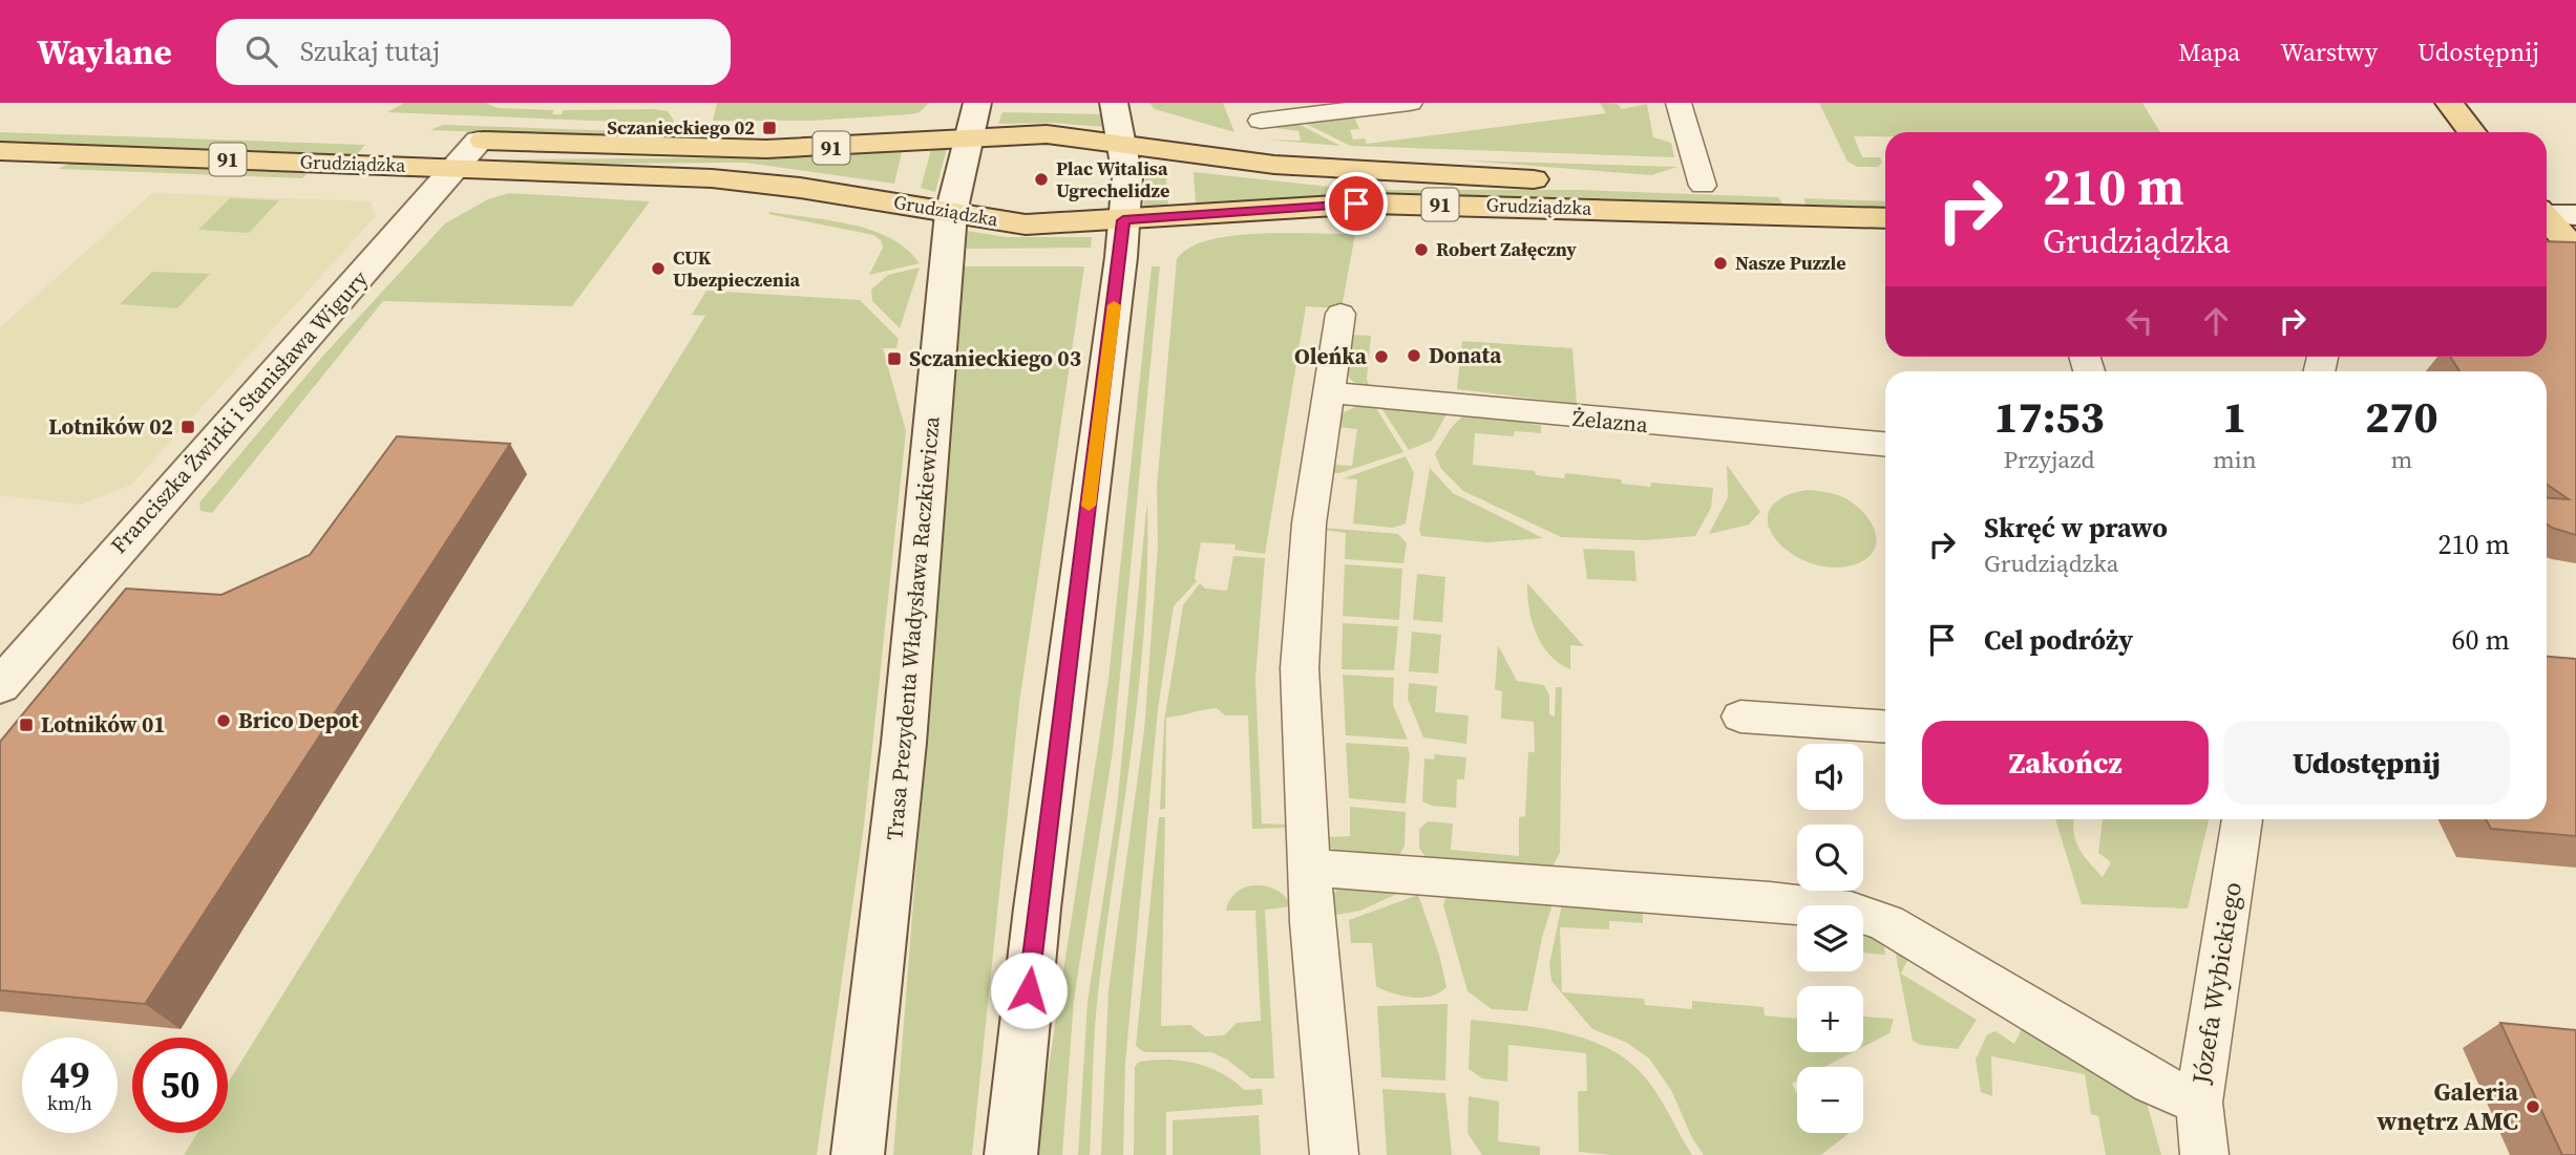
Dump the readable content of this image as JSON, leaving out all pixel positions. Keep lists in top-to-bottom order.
{
  "streets": {
    "main road": [
      "91",
      "Grudziądzka",
      "Franciszka Żwirki i Stanisława Wigury",
      "Trasa Prezydenta Władysława Raczkiewicza"
    ],
    "street": ["Żelazna", "Józefa Wybickiego"]
  },
  "crossings": [
    ["Grudziądzka", "Franciszka Żwirki i Stanisława Wigury"],
    ["Grudziądzka", "Trasa Prezydenta Władysława Raczkiewicza"]
  ],
  "places": {
    "transit": [
      "Sczanieckiego 02",
      "Sczanieckiego 03",
      "Lotników 02",
      "Lotników 01"
    ],
    "other": [
      "Plac Witalisa Ugrechelidze",
      "Robert Załęczny",
      "Nasze Puzzle",
      "CUK Ubezpieczenia",
      "Donata",
      "Oleńka",
      "Brico Depot",
      "Galeria wnętrz AMC"
    ]
  },
  "page": {
    "header": "Waylane",
    "search": "Szukaj tutaj",
    "nav": ["Mapa", "Warstwy", "Udostępnij"],
    "turn": ["210 m", "Grudziądzka"],
    "eta": [
      "17:53",
      "Przyjazd",
      "1",
      "min",
      "270",
      "m"
    ],
    "list": [
      {
        "name": "Skręć w prawo",
        "note": "Grudziądzka",
        "value": "210 m"
      },
      {
        "name": "Cel podróży",
        "value": "60 m"
      }
    ],
    "buttons": ["Zakończ", "Udostępnij"],
    "map_buttons": ["+", "−"],
    "speed": "49 km/h",
    "limit": "50"
  }
}
